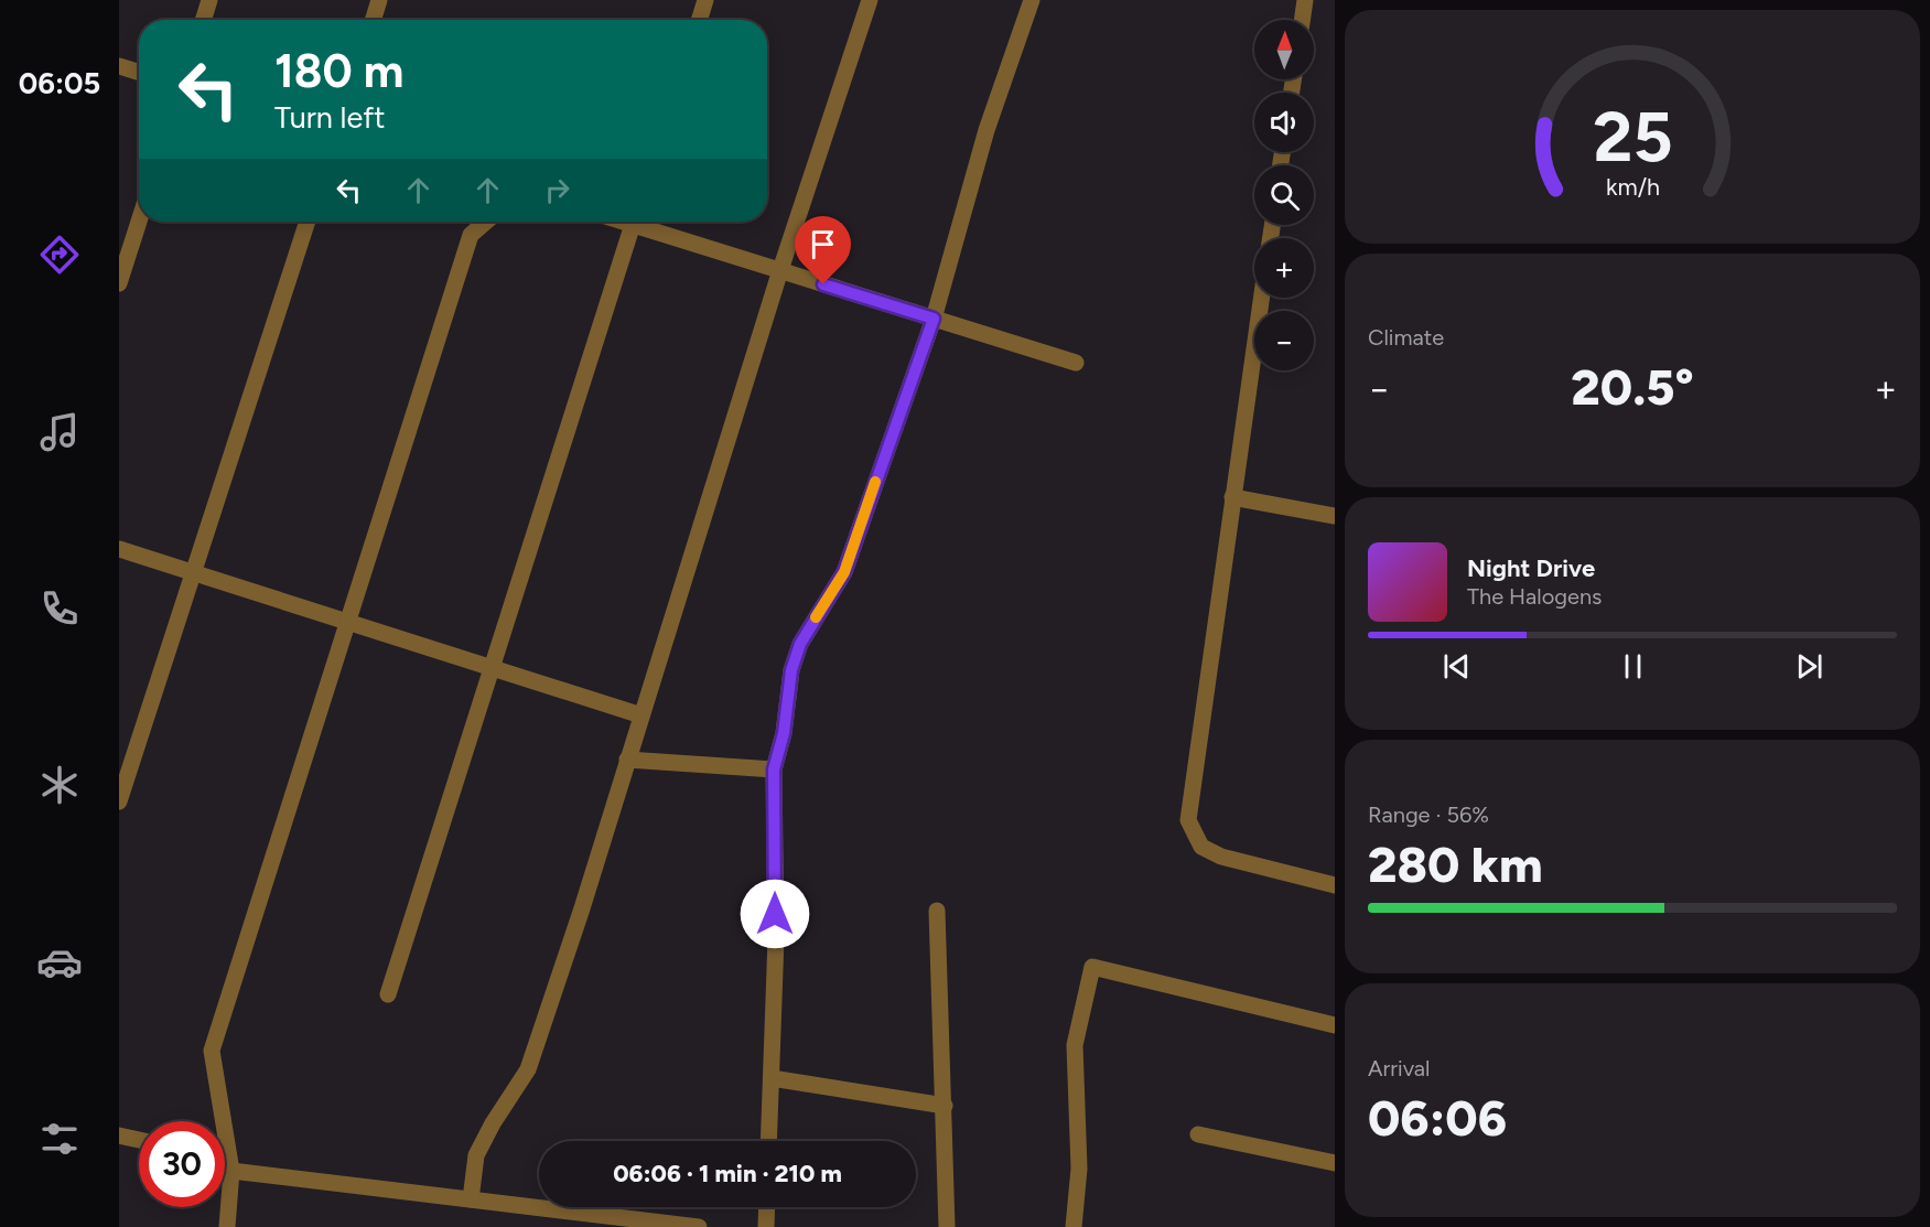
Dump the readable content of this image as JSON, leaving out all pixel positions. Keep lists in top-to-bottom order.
{
  "north": "top",
  "page": {
    "tabs": "06:05",
    "map_buttons": ["+", "−"],
    "turn": ["180 m", "Turn left"],
    "tile": [
      "Climate",
      ["Range · 56%", "280 km"],
      ["Arrival", "06:06"]
    ],
    "heat": ["−", "20.5°", "+"],
    "song": ["Night Drive", "The Halogens"],
    "limit": "30",
    "trip": "06:06 · 1 min · 210 m",
    "gauge": ["25", "km/h"]
  }
}
